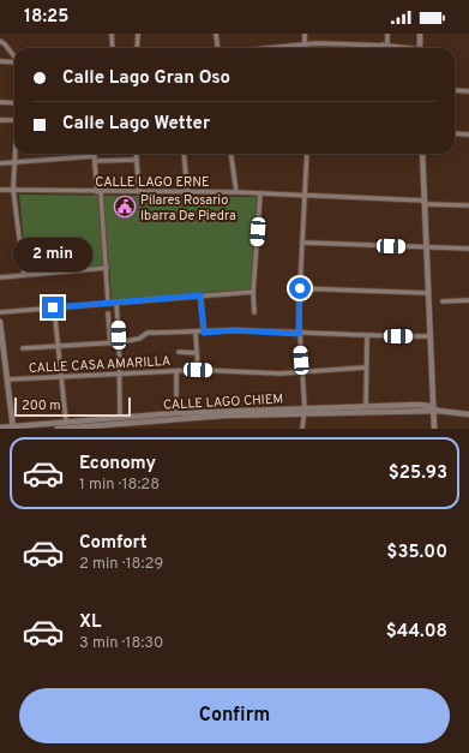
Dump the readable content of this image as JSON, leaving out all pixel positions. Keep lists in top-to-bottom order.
{
  "streets": {
    "street": ["CALLE LAGO ERNE", "CALLE CASA AMARILLA", "CALLE LAGO CHIEM"]
  },
  "places": {
    "public building": ["Pilares Rosario Ibarra De Piedra"]
  },
  "scale_bar": "200 m",
  "page": {
    "status": "18:25",
    "banner": ["Calle Lago Gran Oso", "Calle Lago Wetter"],
    "bubble": "2 min",
    "scale": "200 m",
    "list": [
      {
        "name": "Economy",
        "note": "1 min · 18:28",
        "value": "$25.93"
      },
      {
        "name": "Comfort",
        "note": "2 min · 18:29",
        "value": "$35.00"
      },
      {
        "name": "XL",
        "note": "3 min · 18:30",
        "value": "$44.08"
      }
    ],
    "buttons": "Confirm"
  }
}
